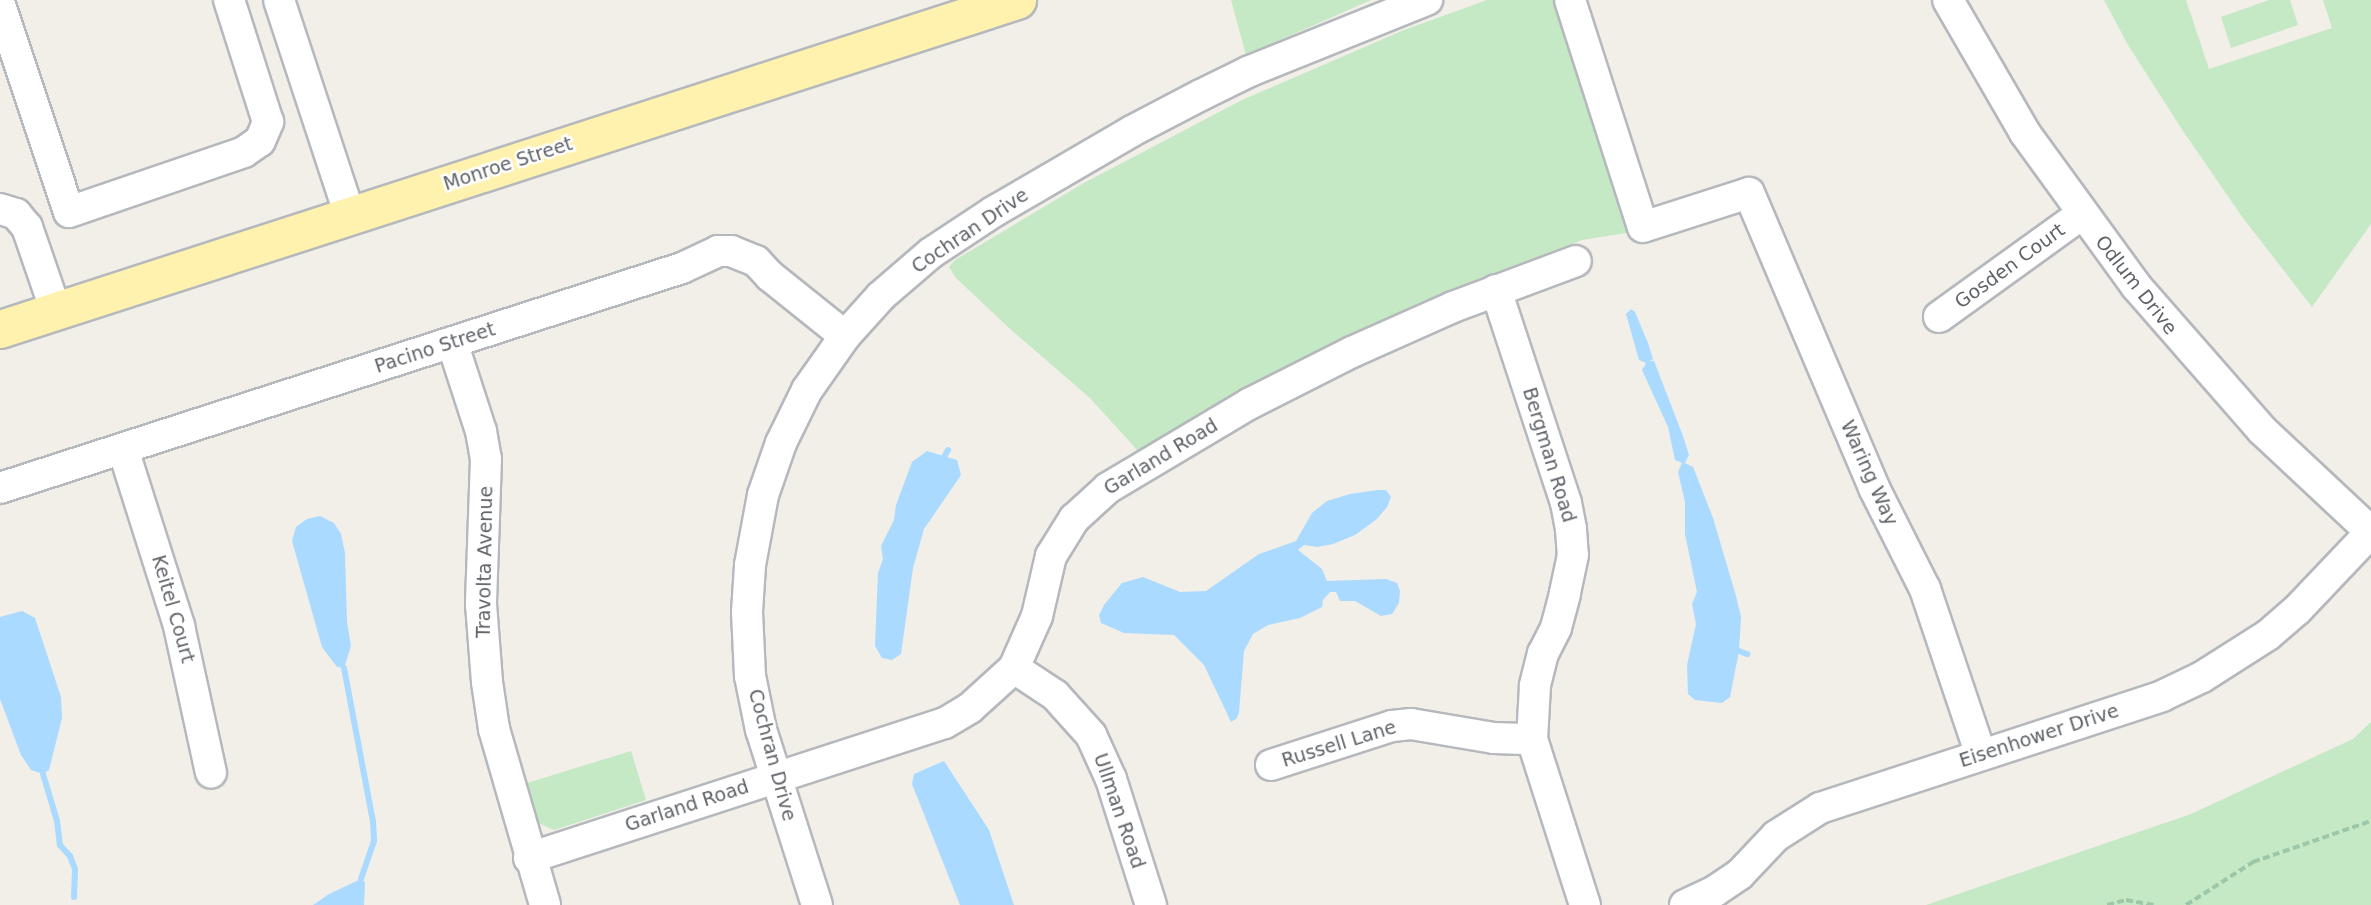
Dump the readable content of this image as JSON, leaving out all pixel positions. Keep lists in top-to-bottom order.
{
  "streets": {
    "main road": ["Monroe Street"],
    "street": [
      "Cochran Drive",
      "Gosden Court",
      "Odlum Drive",
      "Pacino Street",
      "Bergman Road",
      "Garland Road",
      "Waring Way",
      "Travolta Avenue",
      "Keitel Court",
      "Eisenhower Drive",
      "Russell Lane",
      "Ullman Road"
    ]
  },
  "crossings": [
    ["Cochran Drive", "Pacino Street"],
    ["Cochran Drive", "Garland Road"],
    ["Gosden Court", "Odlum Drive"],
    ["Odlum Drive", "Eisenhower Drive"],
    ["Pacino Street", "Travolta Avenue"],
    ["Pacino Street", "Keitel Court"],
    ["Bergman Road", "Garland Road"],
    ["Bergman Road", "Russell Lane"],
    ["Garland Road", "Travolta Avenue"],
    ["Garland Road", "Ullman Road"],
    ["Waring Way", "Eisenhower Drive"]
  ]
}
